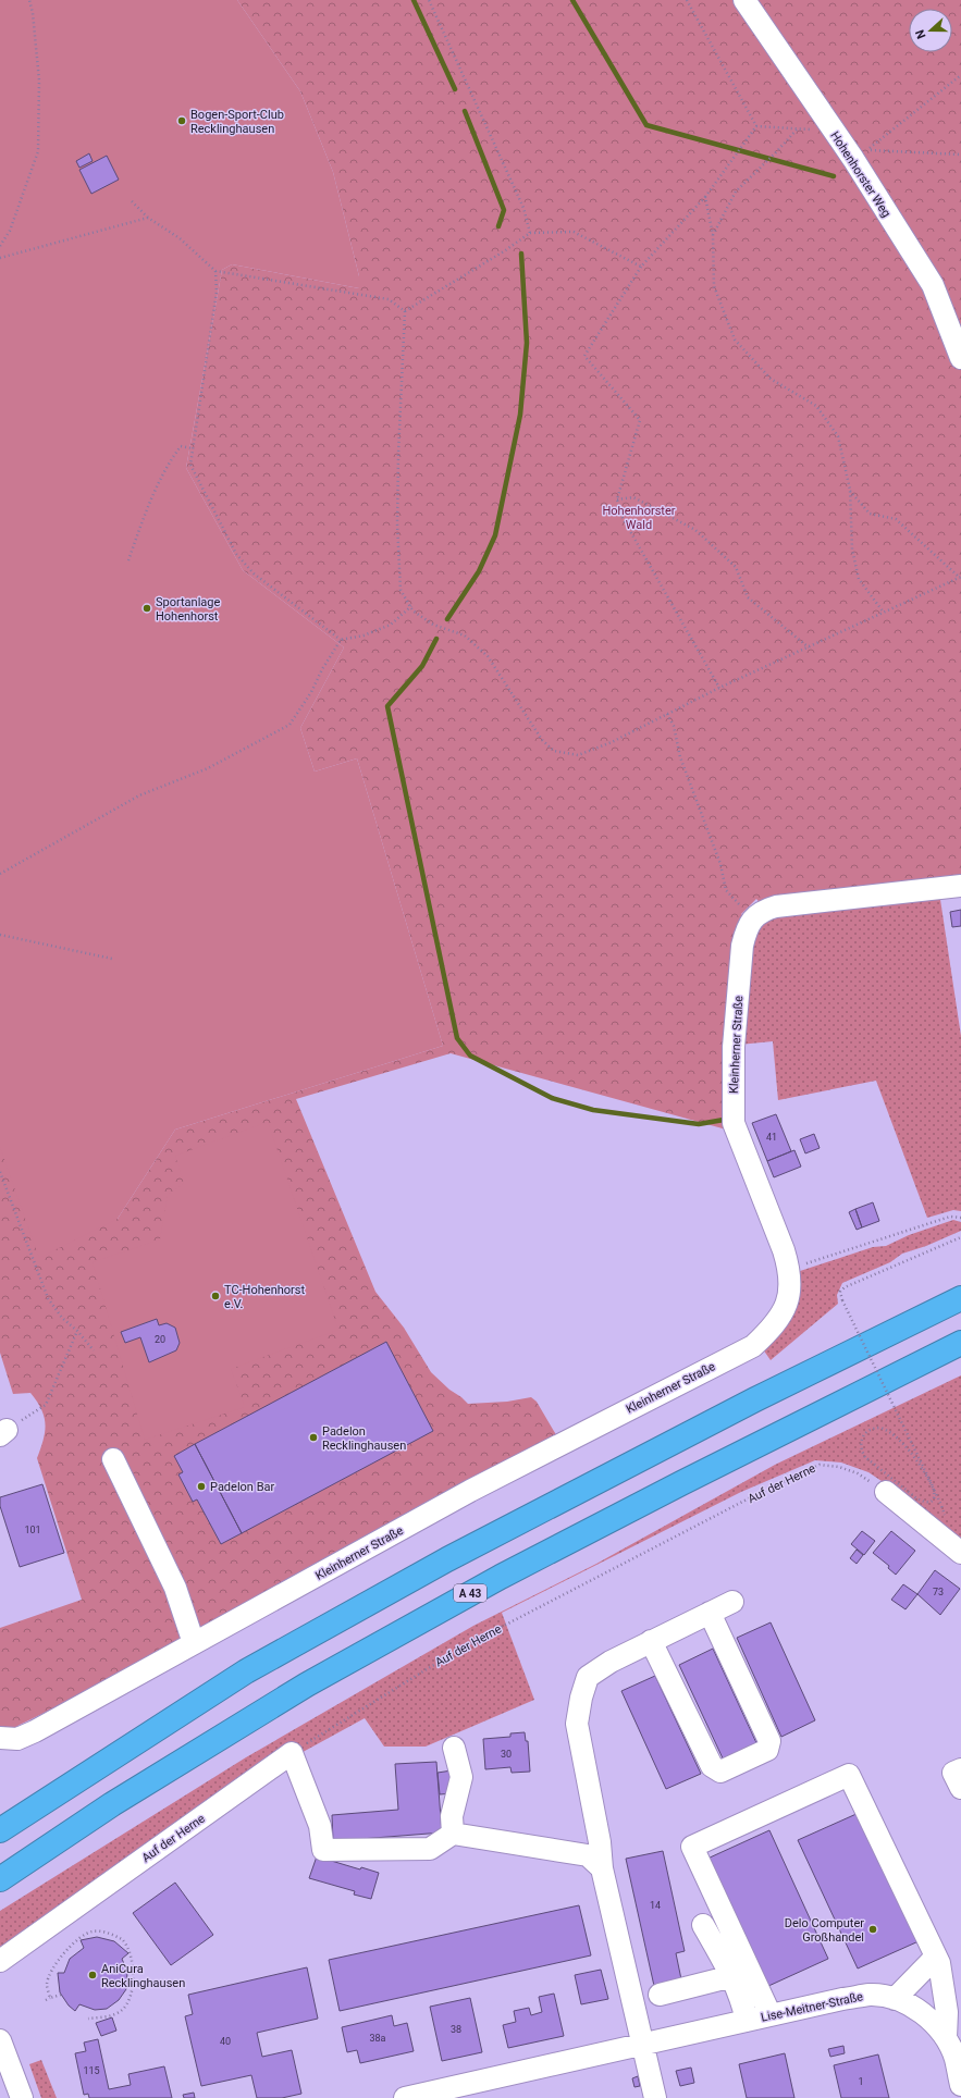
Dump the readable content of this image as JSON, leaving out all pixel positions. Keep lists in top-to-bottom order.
{
  "streets": {
    "highway": ["A 43"],
    "street": [
      "Hohenhorster Weg",
      "Kleinherner Straße",
      "Auf der Herne",
      "Lise-Meitner-Straße"
    ]
  },
  "parks": ["Hohenhorster Wald"],
  "places": [
    "Bogen-Sport-Club Recklinghausen",
    "Sportanlage Hohenhorst",
    "TC-Hohenhorst e.V.",
    "Padelon Recklinghausen",
    "Padelon Bar",
    "Delo Computer Großhandel",
    "AniCura Recklinghausen"
  ],
  "house_numbers": [
    "41",
    "20",
    "101",
    "73",
    "30",
    "14",
    "38",
    "38a",
    "40",
    "115",
    "1"
  ],
  "north": "left"
}
